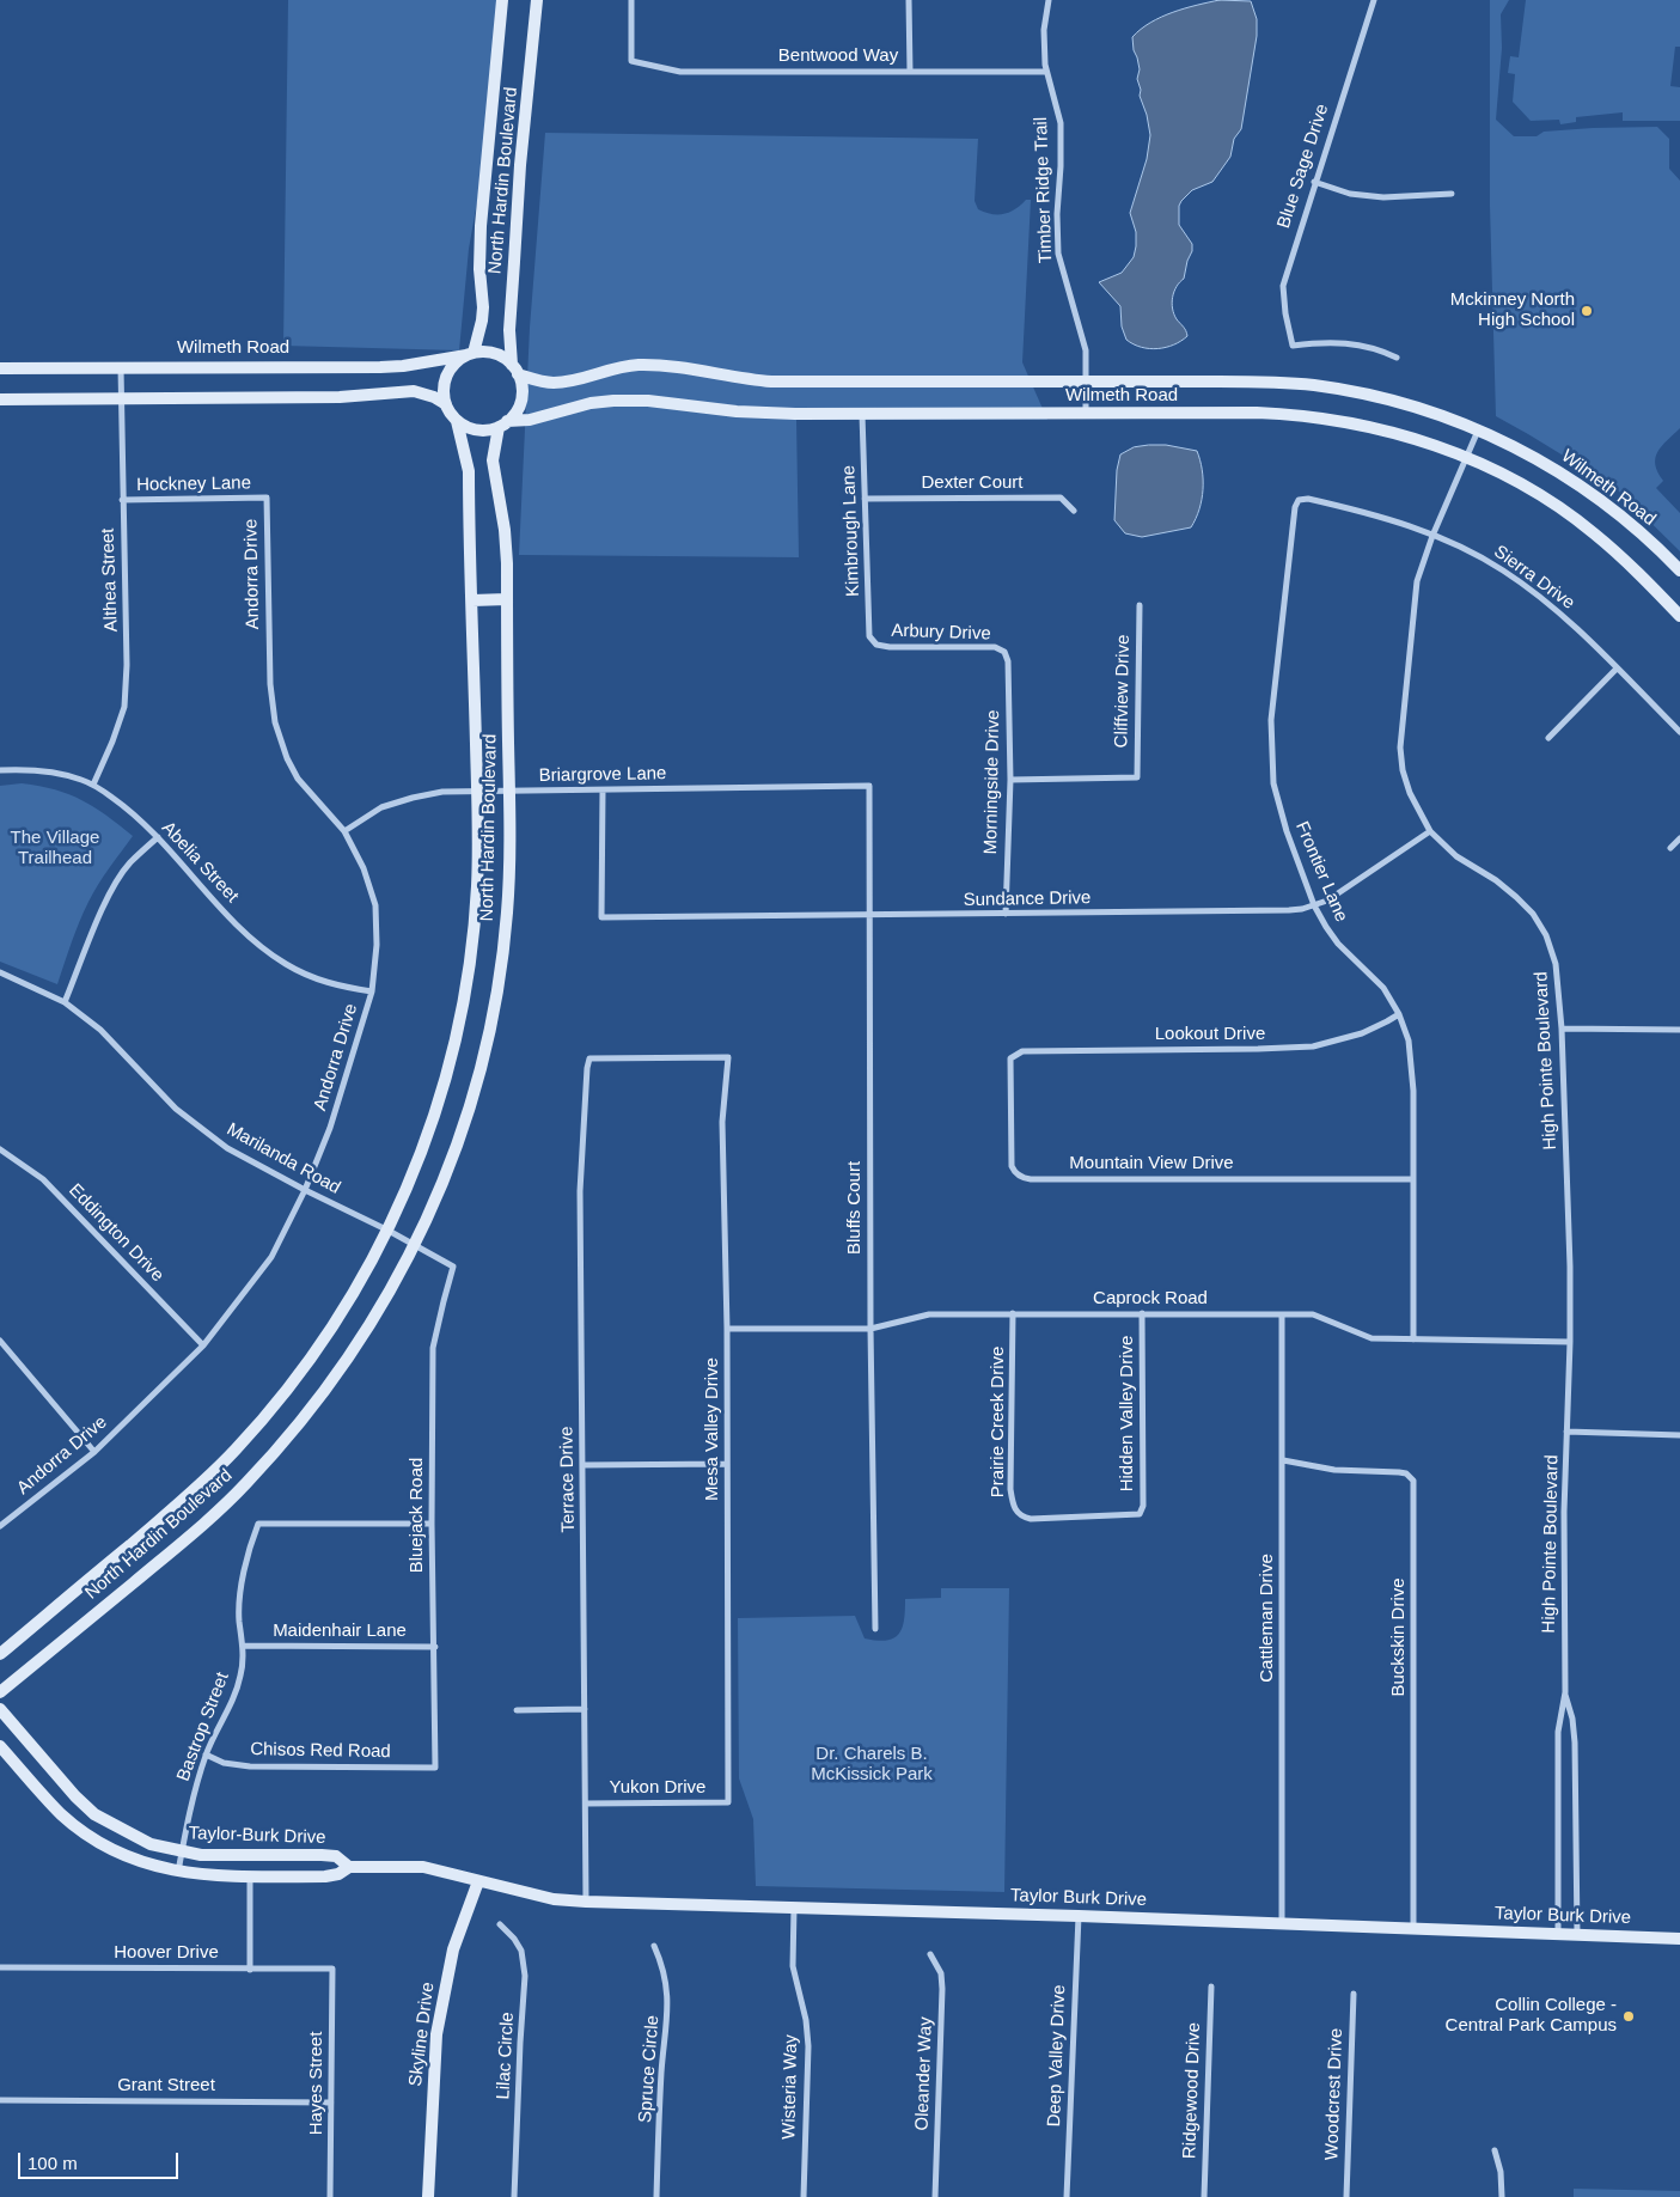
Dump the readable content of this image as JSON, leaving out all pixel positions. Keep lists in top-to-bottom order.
{
  "streets": {
    "main road": [
      "North Hardin Boulevard",
      "Wilmeth Road",
      "Taylor-Burk Drive",
      "Taylor Burk Drive",
      "Skyline Drive"
    ],
    "street": [
      "Bentwood Way",
      "Blue Sage Drive",
      "Timber Ridge Trail",
      "Dexter Court",
      "Hockney Lane",
      "Kimbrough Lane",
      "Andorra Drive",
      "Sierra Drive",
      "Althea Street",
      "Arbury Drive",
      "Cliffview Drive",
      "Briargrove Lane",
      "Morningside Drive",
      "Abelia Street",
      "Frontier Lane",
      "Sundance Drive",
      "Lookout Drive",
      "High Pointe Boulevard",
      "Marilanda Road",
      "Mountain View Drive",
      "Bluffs Court",
      "Eddington Drive",
      "Caprock Road",
      "Hidden Valley Drive",
      "Prairie Creek Drive",
      "Mesa Valley Drive",
      "Terrace Drive",
      "Bluejack Road",
      "Cattleman Drive",
      "Maidenhair Lane",
      "Buckskin Drive",
      "Bastrop Street",
      "Chisos Red Road",
      "Yukon Drive",
      "Hoover Drive",
      "Lilac Circle",
      "Deep Valley Drive",
      "Spruce Circle",
      "Oleander Way",
      "Hayes Street",
      "Grant Street",
      "Wisteria Way",
      "Ridgewood Drive",
      "Woodcrest Drive"
    ]
  },
  "crossings": [
    ["Bentwood Way", "Timber Ridge Trail"],
    ["North Hardin Boulevard", "Wilmeth Road"],
    ["North Hardin Boulevard", "Briargrove Lane"],
    ["North Hardin Boulevard", "Marilanda Road"],
    ["Timber Ridge Trail", "Wilmeth Road"],
    ["Wilmeth Road", "Kimbrough Lane"],
    ["Wilmeth Road", "Althea Street"],
    ["Wilmeth Road", "High Pointe Boulevard"],
    ["Dexter Court", "Kimbrough Lane"],
    ["Hockney Lane", "Andorra Drive"],
    ["Hockney Lane", "Althea Street"],
    ["Kimbrough Lane", "Arbury Drive"],
    ["Andorra Drive", "Briargrove Lane"],
    ["Andorra Drive", "Abelia Street"],
    ["Andorra Drive", "Marilanda Road"],
    ["Andorra Drive", "Eddington Drive"],
    ["Sierra Drive", "Frontier Lane"],
    ["Sierra Drive", "High Pointe Boulevard"],
    ["Althea Street", "Abelia Street"],
    ["Arbury Drive", "Morningside Drive"],
    ["Cliffview Drive", "Morningside Drive"],
    ["Briargrove Lane", "Sundance Drive"],
    ["Briargrove Lane", "Bluffs Court"],
    ["Morningside Drive", "Sundance Drive"],
    ["Frontier Lane", "Sundance Drive"],
    ["Frontier Lane", "Lookout Drive"],
    ["Frontier Lane", "Mountain View Drive"],
    ["Frontier Lane", "Caprock Road"],
    ["Sundance Drive", "High Pointe Boulevard"],
    ["Sundance Drive", "Bluffs Court"],
    ["Lookout Drive", "Mountain View Drive"],
    ["High Pointe Boulevard", "Caprock Road"],
    ["High Pointe Boulevard", "Taylor Burk Drive"],
    ["Marilanda Road", "Bluejack Road"],
    ["Bluffs Court", "Caprock Road"],
    ["Caprock Road", "Hidden Valley Drive"],
    ["Caprock Road", "Prairie Creek Drive"],
    ["Caprock Road", "Mesa Valley Drive"],
    ["Caprock Road", "Cattleman Drive"],
    ["Hidden Valley Drive", "Prairie Creek Drive"],
    ["Mesa Valley Drive", "Terrace Drive"],
    ["Mesa Valley Drive", "Yukon Drive"],
    ["Terrace Drive", "Yukon Drive"],
    ["Terrace Drive", "Taylor Burk Drive"],
    ["Bluejack Road", "Maidenhair Lane"],
    ["Bluejack Road", "Bastrop Street"],
    ["Bluejack Road", "Chisos Red Road"],
    ["Cattleman Drive", "Buckskin Drive"],
    ["Cattleman Drive", "Taylor Burk Drive"],
    ["Maidenhair Lane", "Bastrop Street"],
    ["Buckskin Drive", "Taylor Burk Drive"],
    ["Bastrop Street", "Chisos Red Road"],
    ["Bastrop Street", "Taylor-Burk Drive"],
    ["Taylor-Burk Drive", "Taylor Burk Drive"],
    ["Taylor-Burk Drive", "Skyline Drive"],
    ["Taylor Burk Drive", "Skyline Drive"],
    ["Taylor Burk Drive", "Deep Valley Drive"],
    ["Taylor Burk Drive", "Wisteria Way"],
    ["Hoover Drive", "Hayes Street"],
    ["Hayes Street", "Grant Street"]
  ],
  "parks": ["The Village Trailhead", "Dr. Charels B. McKissick Park"],
  "places": ["Mckinney North High School", "Collin College - Central Park Campus"],
  "scale_bar": "100 m"
}
